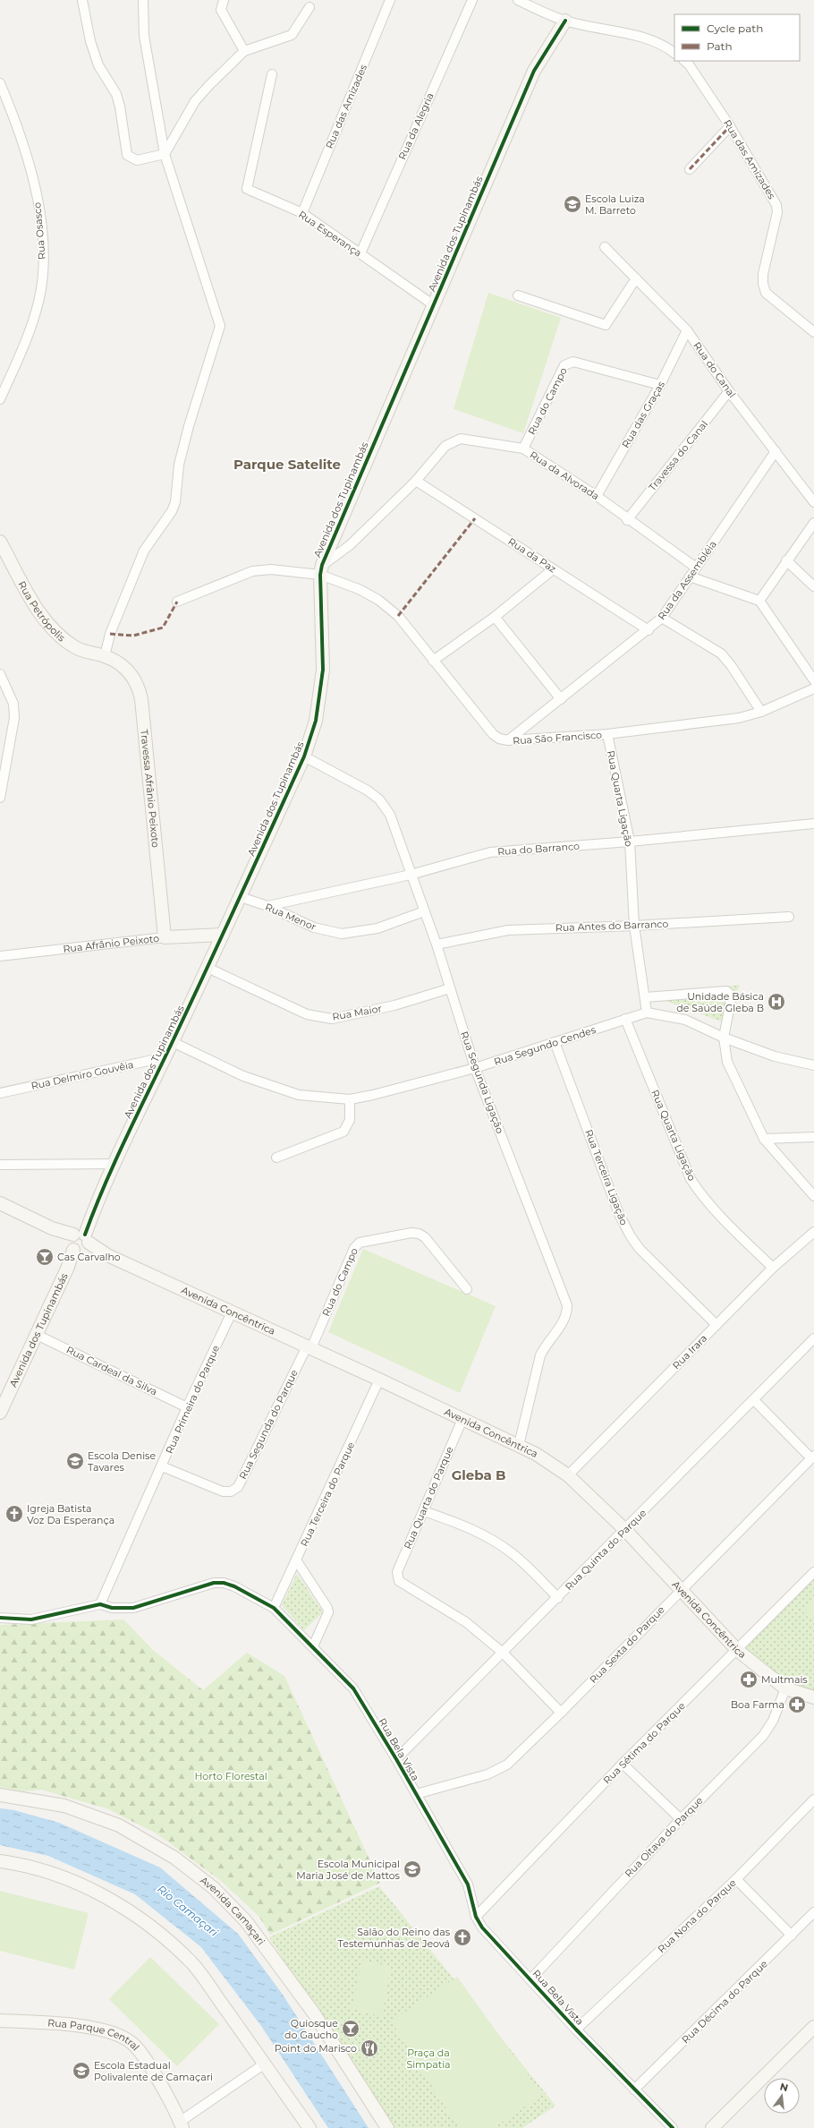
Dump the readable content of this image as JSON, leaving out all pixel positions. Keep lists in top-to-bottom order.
{
  "streets": {
    "street": [
      "Rua das Amizades",
      "Rua da Alegria",
      "Rua Osasco",
      "Rua Esperança",
      "Avenida dos Tupinambás",
      "Rua do Canal",
      "Rua do Campo",
      "Rua das Graças",
      "Travessa do Canal",
      "Rua da Alvorada",
      "Rua da Paz",
      "Rua da Assembléia",
      "Rua Petrópolis",
      "Rua São Francisco",
      "Travessa Afrânio Peixoto",
      "Rua Quarta Ligação",
      "Rua do Barranco",
      "Rua Menor",
      "Rua Antes do Barranco",
      "Rua Afrânio Peixoto",
      "Rua Maior",
      "Rua Segundo Cendes",
      "Rua Delmiro Gouvêia",
      "Rua Segunda Ligação",
      "Rua Terceira Ligação",
      "Avenida Concêntrica",
      "Rua Irara",
      "Rua Cardeal da Silva",
      "Rua Primeira do Parque",
      "Rua Segunda do Parque",
      "Rua Terceira do Parque",
      "Rua Quarta do Parque",
      "Rua Quinta do Parque",
      "Rua Sexta do Parque",
      "Rua Sétima do Parque",
      "Rua Bela Vista",
      "Rua Oitava do Parque",
      "Avenida Camaçari",
      "Rua Nona do Parque",
      "Rua Décima do Parque",
      "Rua Parque Central"
    ]
  },
  "crossings": [
    ["Rua das Amizades", "Rua Esperança"],
    ["Rua da Alegria", "Rua Esperança"],
    ["Rua Esperança", "Avenida dos Tupinambás"],
    ["Avenida dos Tupinambás", "Rua da Alvorada"],
    ["Avenida dos Tupinambás", "Rua São Francisco"],
    ["Avenida dos Tupinambás", "Rua Menor"],
    ["Avenida dos Tupinambás", "Rua Afrânio Peixoto"],
    ["Avenida dos Tupinambás", "Rua Maior"],
    ["Avenida dos Tupinambás", "Rua Segundo Cendes"],
    ["Avenida dos Tupinambás", "Rua Delmiro Gouvêia"],
    ["Avenida dos Tupinambás", "Rua Segunda Ligação"],
    ["Avenida dos Tupinambás", "Avenida Concêntrica"],
    ["Avenida dos Tupinambás", "Rua Cardeal da Silva"],
    ["Rua do Canal", "Rua das Graças"],
    ["Rua do Canal", "Travessa do Canal"],
    ["Rua do Canal", "Rua da Assembléia"],
    ["Rua do Campo", "Rua das Graças"],
    ["Rua do Campo", "Rua da Alvorada"],
    ["Rua do Campo", "Avenida Concêntrica"],
    ["Rua do Campo", "Rua Segunda do Parque"],
    ["Rua das Graças", "Rua da Alvorada"],
    ["Travessa do Canal", "Rua da Alvorada"],
    ["Rua da Alvorada", "Rua da Paz"],
    ["Rua da Alvorada", "Rua da Assembléia"],
    ["Rua da Alvorada", "Rua São Francisco"],
    ["Rua da Paz", "Rua da Assembléia"],
    ["Rua da Assembléia", "Rua São Francisco"],
    ["Rua Petrópolis", "Travessa Afrânio Peixoto"],
    ["Rua São Francisco", "Rua Quarta Ligação"],
    ["Travessa Afrânio Peixoto", "Rua Afrânio Peixoto"],
    ["Rua Quarta Ligação", "Rua do Barranco"],
    ["Rua Quarta Ligação", "Rua Antes do Barranco"],
    ["Rua Quarta Ligação", "Rua Segundo Cendes"],
    ["Rua Quarta Ligação", "Rua Irara"],
    ["Rua do Barranco", "Rua Menor"],
    ["Rua do Barranco", "Rua Segunda Ligação"],
    ["Rua Menor", "Rua Segunda Ligação"],
    ["Rua Antes do Barranco", "Rua Segunda Ligação"],
    ["Rua Maior", "Rua Segunda Ligação"],
    ["Rua Segundo Cendes", "Rua Segunda Ligação"],
    ["Rua Segundo Cendes", "Rua Terceira Ligação"],
    ["Rua Segunda Ligação", "Avenida Concêntrica"],
    ["Rua Terceira Ligação", "Rua Irara"],
    ["Avenida Concêntrica", "Rua Irara"],
    ["Avenida Concêntrica", "Rua Primeira do Parque"],
    ["Avenida Concêntrica", "Rua Segunda do Parque"],
    ["Avenida Concêntrica", "Rua Terceira do Parque"],
    ["Avenida Concêntrica", "Rua Quarta do Parque"],
    ["Avenida Concêntrica", "Rua Quinta do Parque"],
    ["Avenida Concêntrica", "Rua Sexta do Parque"],
    ["Avenida Concêntrica", "Rua Sétima do Parque"],
    ["Avenida Concêntrica", "Rua Oitava do Parque"],
    ["Rua Cardeal da Silva", "Rua Primeira do Parque"],
    ["Rua Primeira do Parque", "Rua Segunda do Parque"],
    ["Rua Primeira do Parque", "Rua Bela Vista"],
    ["Rua Terceira do Parque", "Rua Bela Vista"],
    ["Rua Quarta do Parque", "Rua Quinta do Parque"],
    ["Rua Quinta do Parque", "Rua Bela Vista"],
    ["Rua Sexta do Parque", "Rua Bela Vista"],
    ["Rua Sétima do Parque", "Rua Bela Vista"],
    ["Rua Bela Vista", "Rua Oitava do Parque"],
    ["Rua Bela Vista", "Rua Nona do Parque"],
    ["Rua Bela Vista", "Rua Décima do Parque"]
  ],
  "districts": ["Parque Satelite", "Gleba B"],
  "water": ["Rio Camaçari"],
  "parks": ["Horto Florestal", "Praça da Simpatia"],
  "places": {
    "school or university": [
      "Escola Luiza M. Barreto",
      "Escola Denise Tavares",
      "Escola Municipal Maria José de Mattos",
      "Escola Estadual Polivalente de Camaçari"
    ],
    "hospital": ["Unidade Básica de Saúde Gleba B"],
    "bar": ["Cas Carvalho", "Quiosque do Gaucho"],
    "church": ["Igreja Batista Voz Da Esperança", "Salão do Reino das Testemunhas de Jeová"],
    "pharmacy": ["Multmais", "Boa Farma"],
    "restaurant": ["Point do Marisco"]
  },
  "legend": ["Cycle path", "Path"],
  "north": "top"
}
